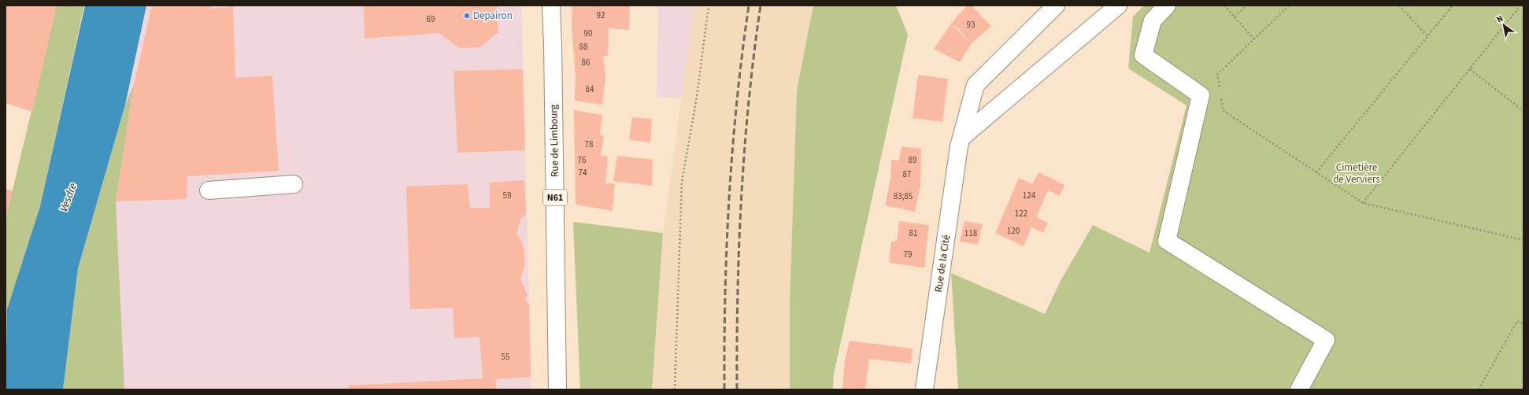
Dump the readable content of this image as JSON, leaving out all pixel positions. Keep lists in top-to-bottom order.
{
  "streets": {
    "street": ["Rue de Limbourg", "N61", "Rue de la Cité"]
  },
  "water": ["Vesdre"],
  "parks": ["Cimetière de Verviers"],
  "places": ["Depairon"],
  "house_numbers": [
    "92",
    "69",
    "93",
    "90",
    "88",
    "86",
    "84",
    "78",
    "76",
    "89",
    "74",
    "87",
    "59",
    "124",
    "83;85",
    "122",
    "120",
    "81",
    "118",
    "79",
    "55"
  ],
  "north": "top left"
}
